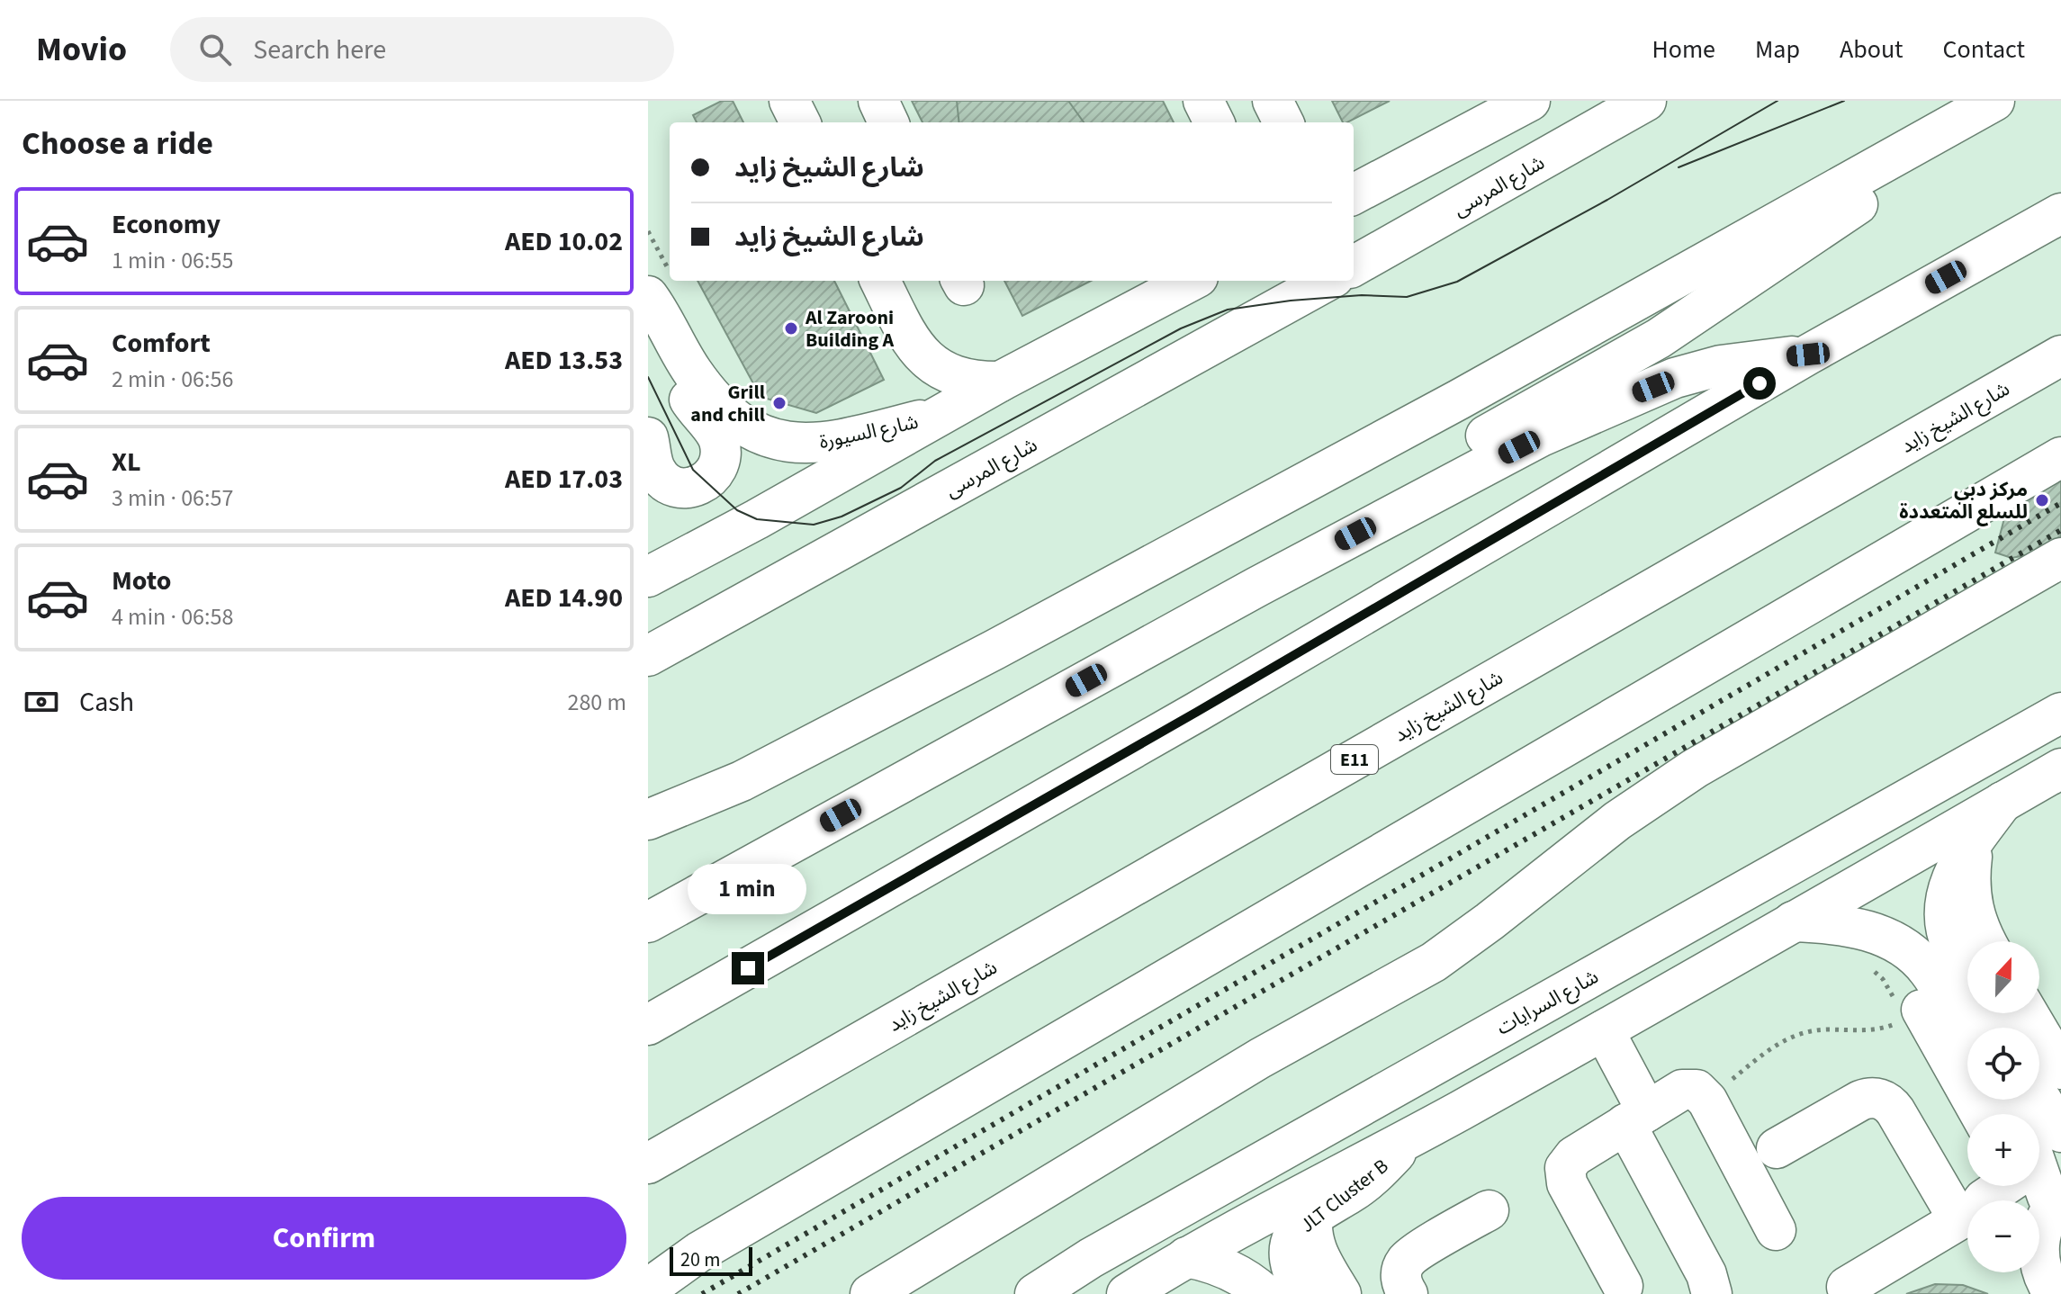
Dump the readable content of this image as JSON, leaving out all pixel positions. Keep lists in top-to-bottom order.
{
  "streets": {
    "main road": [
      "شارع المرسى",
      "شارع الشيخ زايد",
      "شارع السيورة",
      "E11",
      "شارع السرايات",
      "JLT Cluster B"
    ]
  },
  "places": ["Al Zarooni Building A", "Grill and chill", "مركز دبي للسلع المتعددة"],
  "scale_bar": "20 m",
  "north": "top",
  "page": {
    "header": "Movio",
    "search": "Search here",
    "nav": [
      "Home",
      "Map",
      "About",
      "Contact"
    ],
    "heading": "Choose a ride",
    "banner": ["شارع الشيخ زايد", "شارع الشيخ زايد"],
    "list": [
      {
        "name": "Economy",
        "note": "1 min · 06:55",
        "value": "AED 10.02"
      },
      {
        "name": "Comfort",
        "note": "2 min · 06:56",
        "value": "AED 13.53"
      },
      {
        "name": "XL",
        "note": "3 min · 06:57",
        "value": "AED 17.03"
      },
      {
        "name": "Moto",
        "note": "4 min · 06:58",
        "value": "AED 14.90"
      }
    ],
    "pay": ["Cash", "280 m"],
    "bubble": "1 min",
    "map_buttons": ["+", "−"],
    "buttons": "Confirm",
    "scale": "20 m"
  }
}
